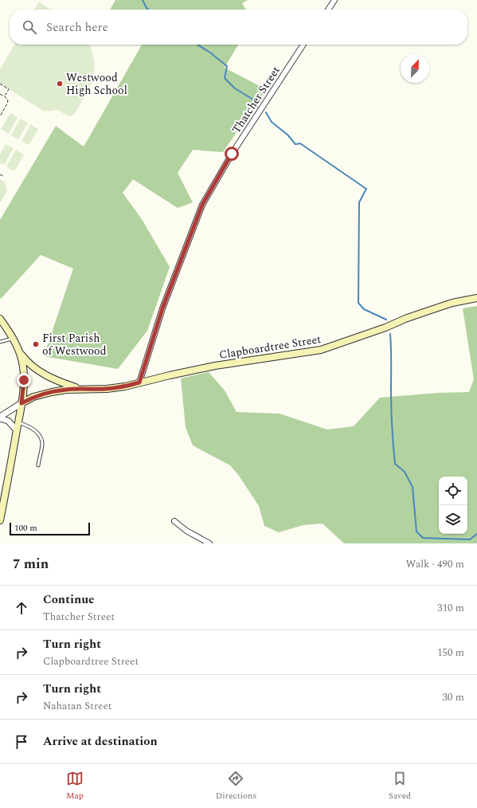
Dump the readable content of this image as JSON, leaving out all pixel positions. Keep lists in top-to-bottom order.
{
  "streets": {
    "main road": ["Clapboardtree Street"],
    "street": ["Thatcher Street"]
  },
  "crossings": [
    ["Thatcher Street", "Clapboardtree Street"]
  ],
  "places": ["Westwood High School", "First Parish of Westwood"],
  "scale_bar": "100 m",
  "north": "top right",
  "page": {
    "search": "Search here",
    "scale": "100 m",
    "heading": ["7 min", "Walk · 490 m"],
    "list": [
      ["Continue", "Thatcher Street", "310 m"],
      ["Turn right", "Clapboardtree Street", "150 m"],
      ["Turn right", "Nahatan Street", "30 m"],
      "Arrive at destination"
    ],
    "nav": ["Map", "Directions", "Saved"]
  }
}
